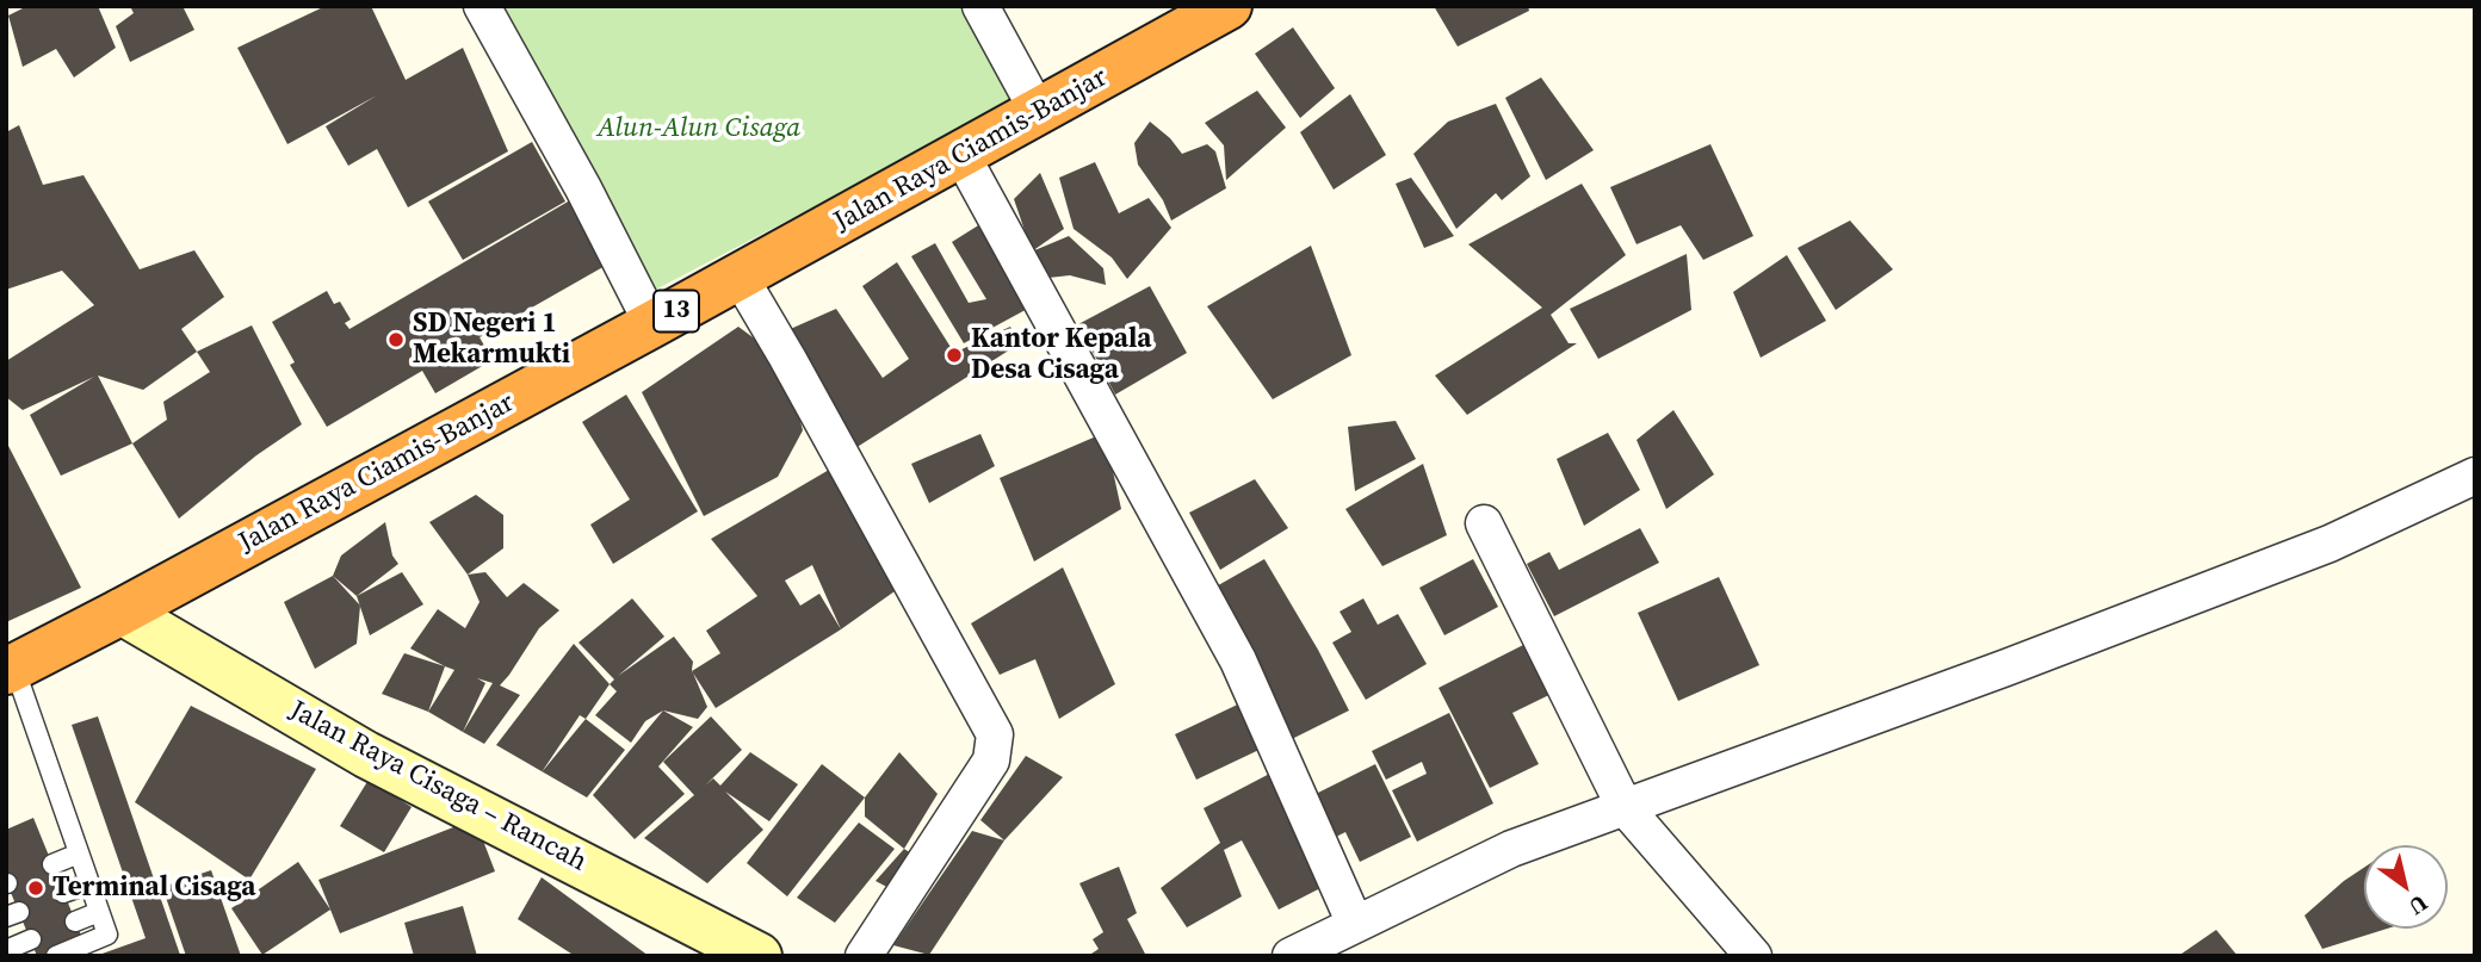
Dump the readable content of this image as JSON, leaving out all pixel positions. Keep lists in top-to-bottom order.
{
  "streets": {
    "highway": ["Jalan Raya Ciamis-Banjar", "13"],
    "main road": ["Jalan Raya Cisaga – Rancah"]
  },
  "crossings": [
    ["Jalan Raya Ciamis-Banjar", "Jalan Raya Cisaga – Rancah"]
  ],
  "parks": ["Alun-Alun Cisaga"],
  "places": ["SD Negeri 1 Mekarmukti", "Kantor Kepala Desa Cisaga", "Terminal Cisaga"],
  "north": "bottom right"
}
